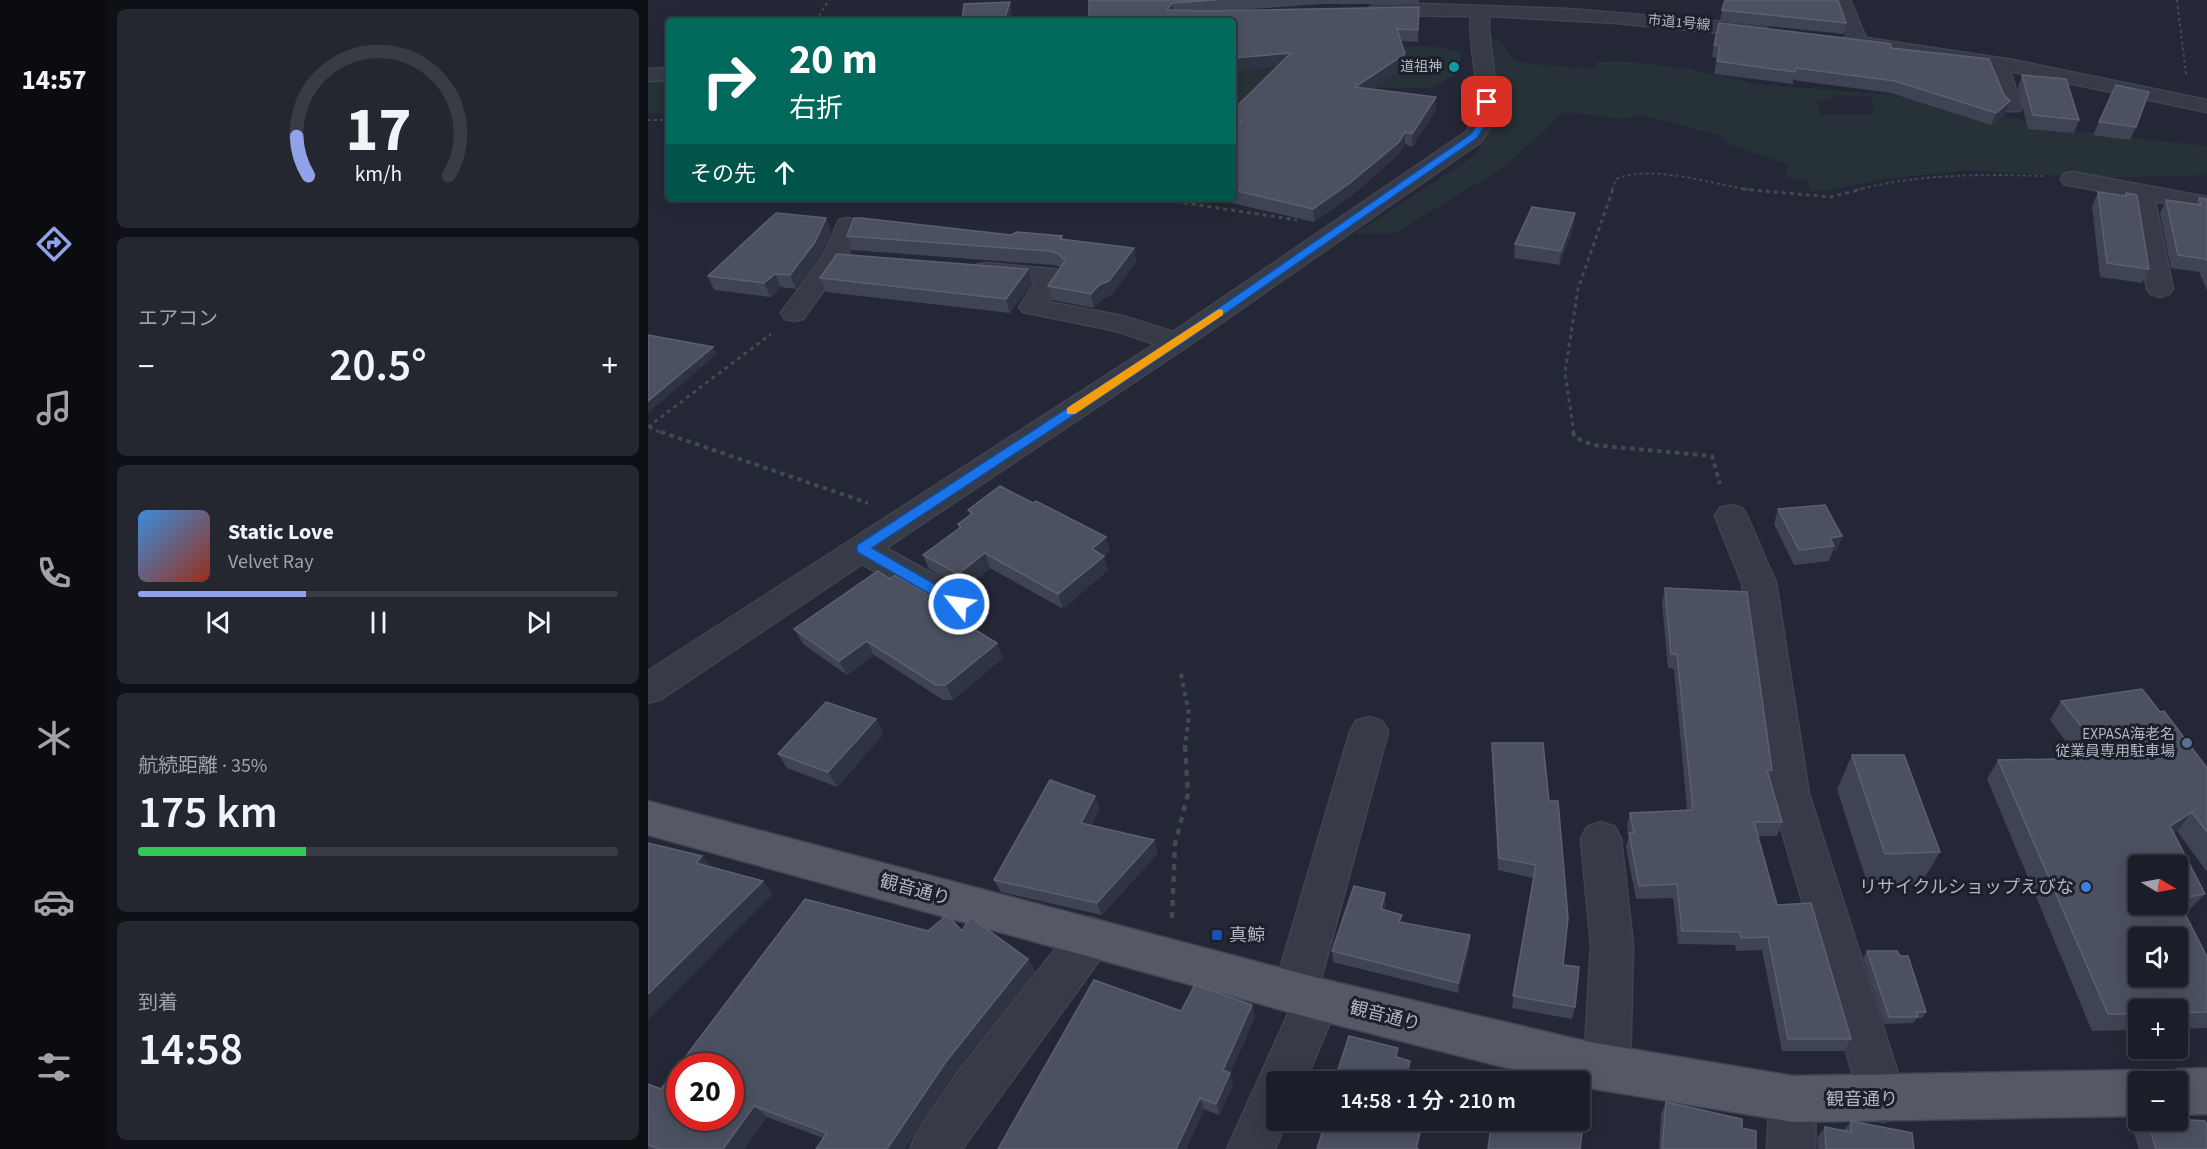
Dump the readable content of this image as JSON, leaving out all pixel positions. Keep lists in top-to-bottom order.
{
  "streets": {
    "main road": ["観音通り"],
    "street": ["市道1号線"]
  },
  "places": {
    "other": ["道祖神", "EXPASA海老名 従業員専用駐車場", "リサイクルショップえびな"],
    "transit": ["真鯨"]
  },
  "north": "right",
  "page": {
    "tabs": "14:57",
    "turn": ["20 m", "右折"],
    "then": "その先",
    "tile": [
      "エアコン",
      ["航続距離 · 35%", "175 km"],
      ["到着", "14:58"]
    ],
    "heat": ["−", "20.5°", "+"],
    "song": ["Static Love", "Velvet Ray"],
    "map_buttons": ["+", "−"],
    "limit": "20",
    "trip": "14:58 · 1 分 · 210 m",
    "gauge": ["17", "km/h"]
  }
}
